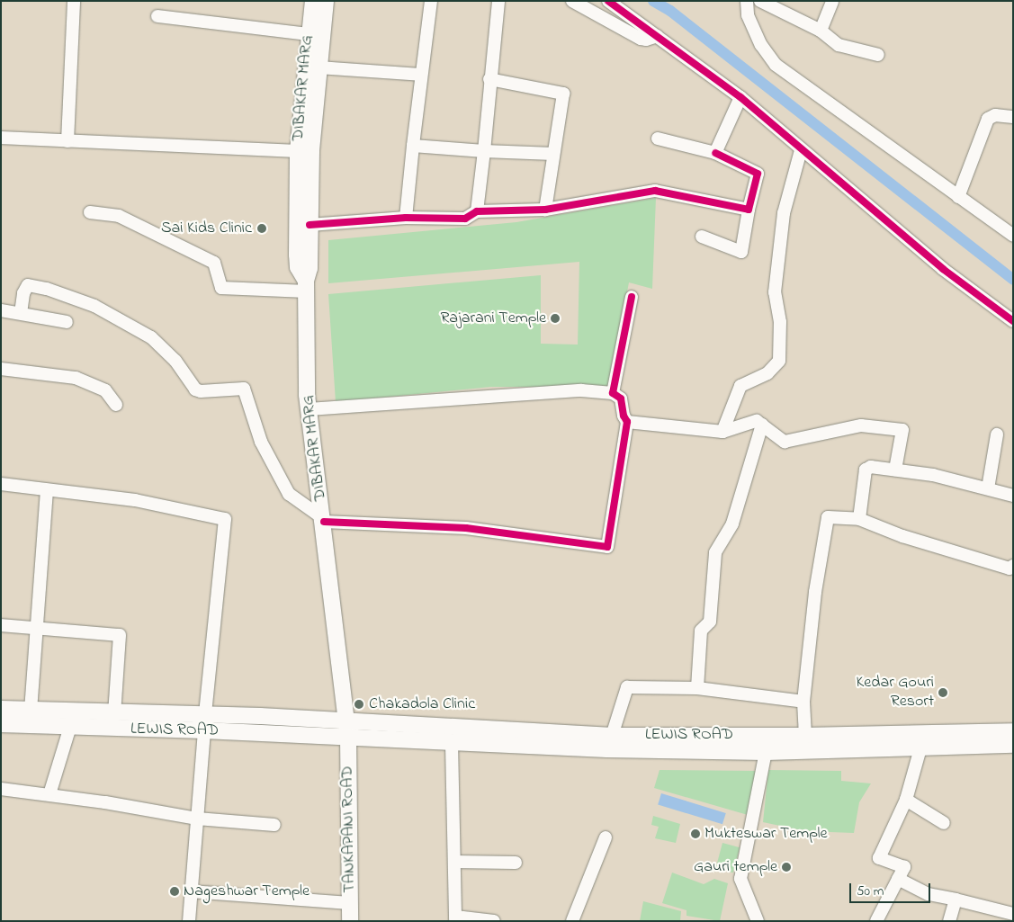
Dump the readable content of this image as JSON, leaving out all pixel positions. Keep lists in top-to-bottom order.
{
  "streets": {
    "main road": ["DIBAKAR MARG", "LEWIS ROAD", "TANKAPANI ROAD"]
  },
  "crossings": [
    ["DIBAKAR MARG", "LEWIS ROAD"],
    ["DIBAKAR MARG", "TANKAPANI ROAD"],
    ["LEWIS ROAD", "TANKAPANI ROAD"]
  ],
  "places": [
    "Sai Kids Clinic",
    "Rajarani Temple",
    "Kedar Gouri Resort",
    "Chakadola Clinic",
    "Mukteswar Temple",
    "Gauri temple",
    "Nageshwar Temple"
  ],
  "scale_bar": "50 m"
}
